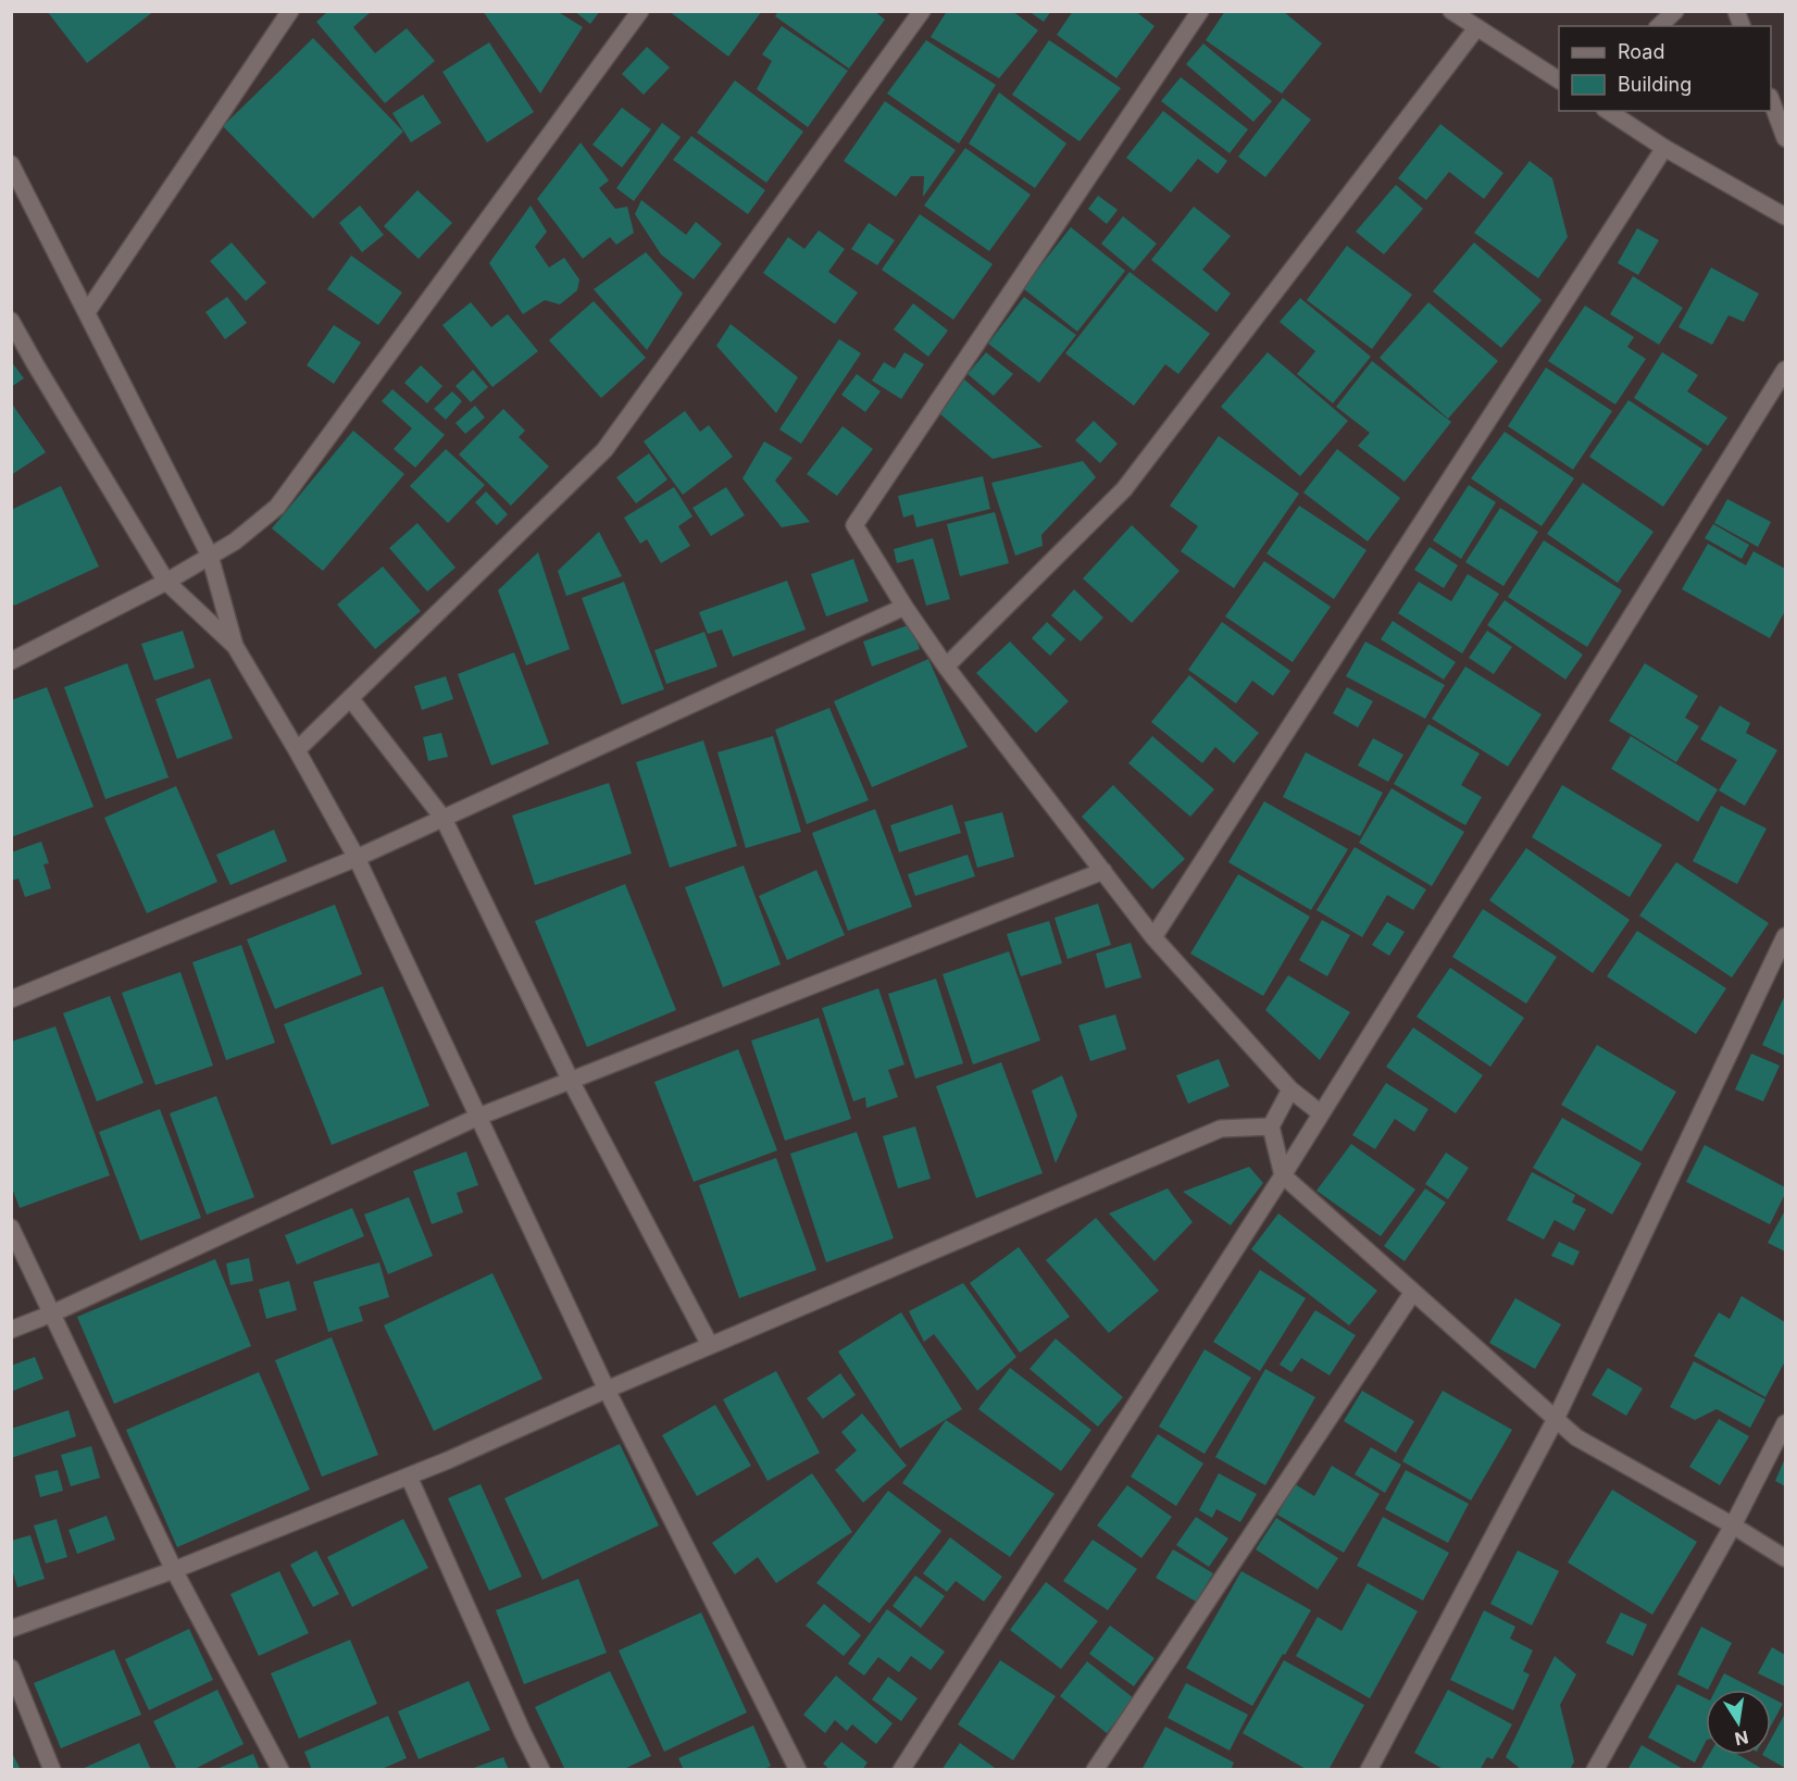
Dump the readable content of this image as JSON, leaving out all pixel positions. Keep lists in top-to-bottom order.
{
  "legend": ["Road", "Building"],
  "north": "bottom"
}
